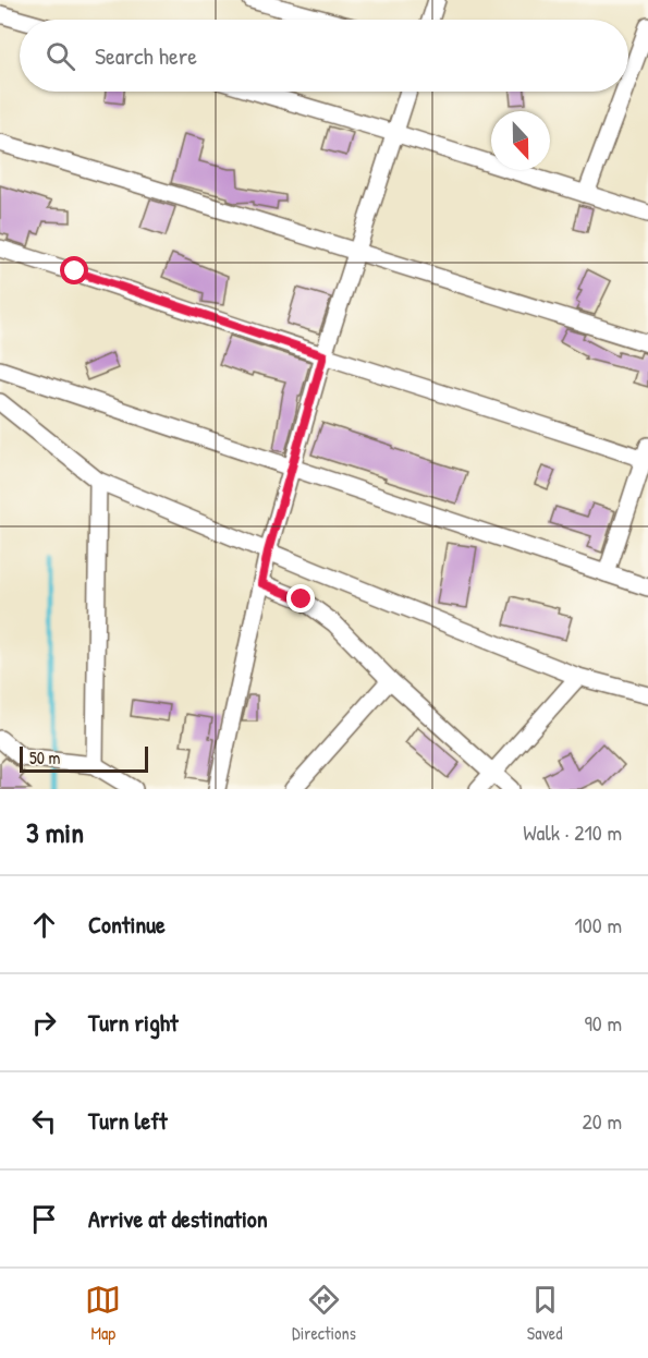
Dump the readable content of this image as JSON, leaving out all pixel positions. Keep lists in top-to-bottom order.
{
  "scale_bar": "50 m",
  "north": "bottom",
  "page": {
    "search": "Search here",
    "scale": "50 m",
    "heading": ["3 min", "Walk · 210 m"],
    "list": [
      ["Continue", "100 m"],
      ["Turn right", "90 m"],
      ["Turn left", "20 m"],
      "Arrive at destination"
    ],
    "nav": ["Map", "Directions", "Saved"]
  }
}
